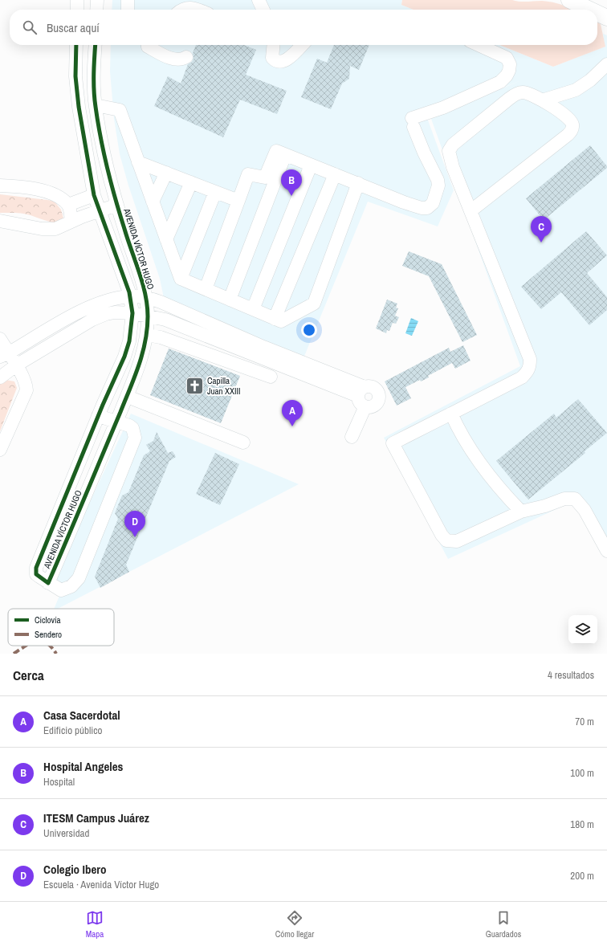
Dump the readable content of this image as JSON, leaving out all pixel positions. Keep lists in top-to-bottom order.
{
  "streets": {
    "street": ["AVENIDA VÍCTOR HUGO"]
  },
  "places": {
    "church": ["Capilla Juan XXIII"]
  },
  "legend": ["Ciclovía", "Sendero"],
  "page": {
    "search": "Buscar aquí",
    "pins": [
      "B",
      "C",
      "A",
      "D"
    ],
    "heading": ["Cerca", "4 resultados"],
    "list": [
      {
        "mark": "A",
        "name": "Casa Sacerdotal",
        "note": "Edificio público",
        "value": "70 m"
      },
      {
        "mark": "B",
        "name": "Hospital Angeles",
        "note": "Hospital",
        "value": "100 m"
      },
      {
        "mark": "C",
        "name": "ITESM Campus Juárez",
        "note": "Universidad",
        "value": "180 m"
      },
      {
        "mark": "D",
        "name": "Colegio Ibero",
        "note": "Escuela · Avenida Víctor Hugo",
        "value": "200 m"
      }
    ],
    "nav": ["Mapa", "Cómo llegar", "Guardados"]
  }
}
